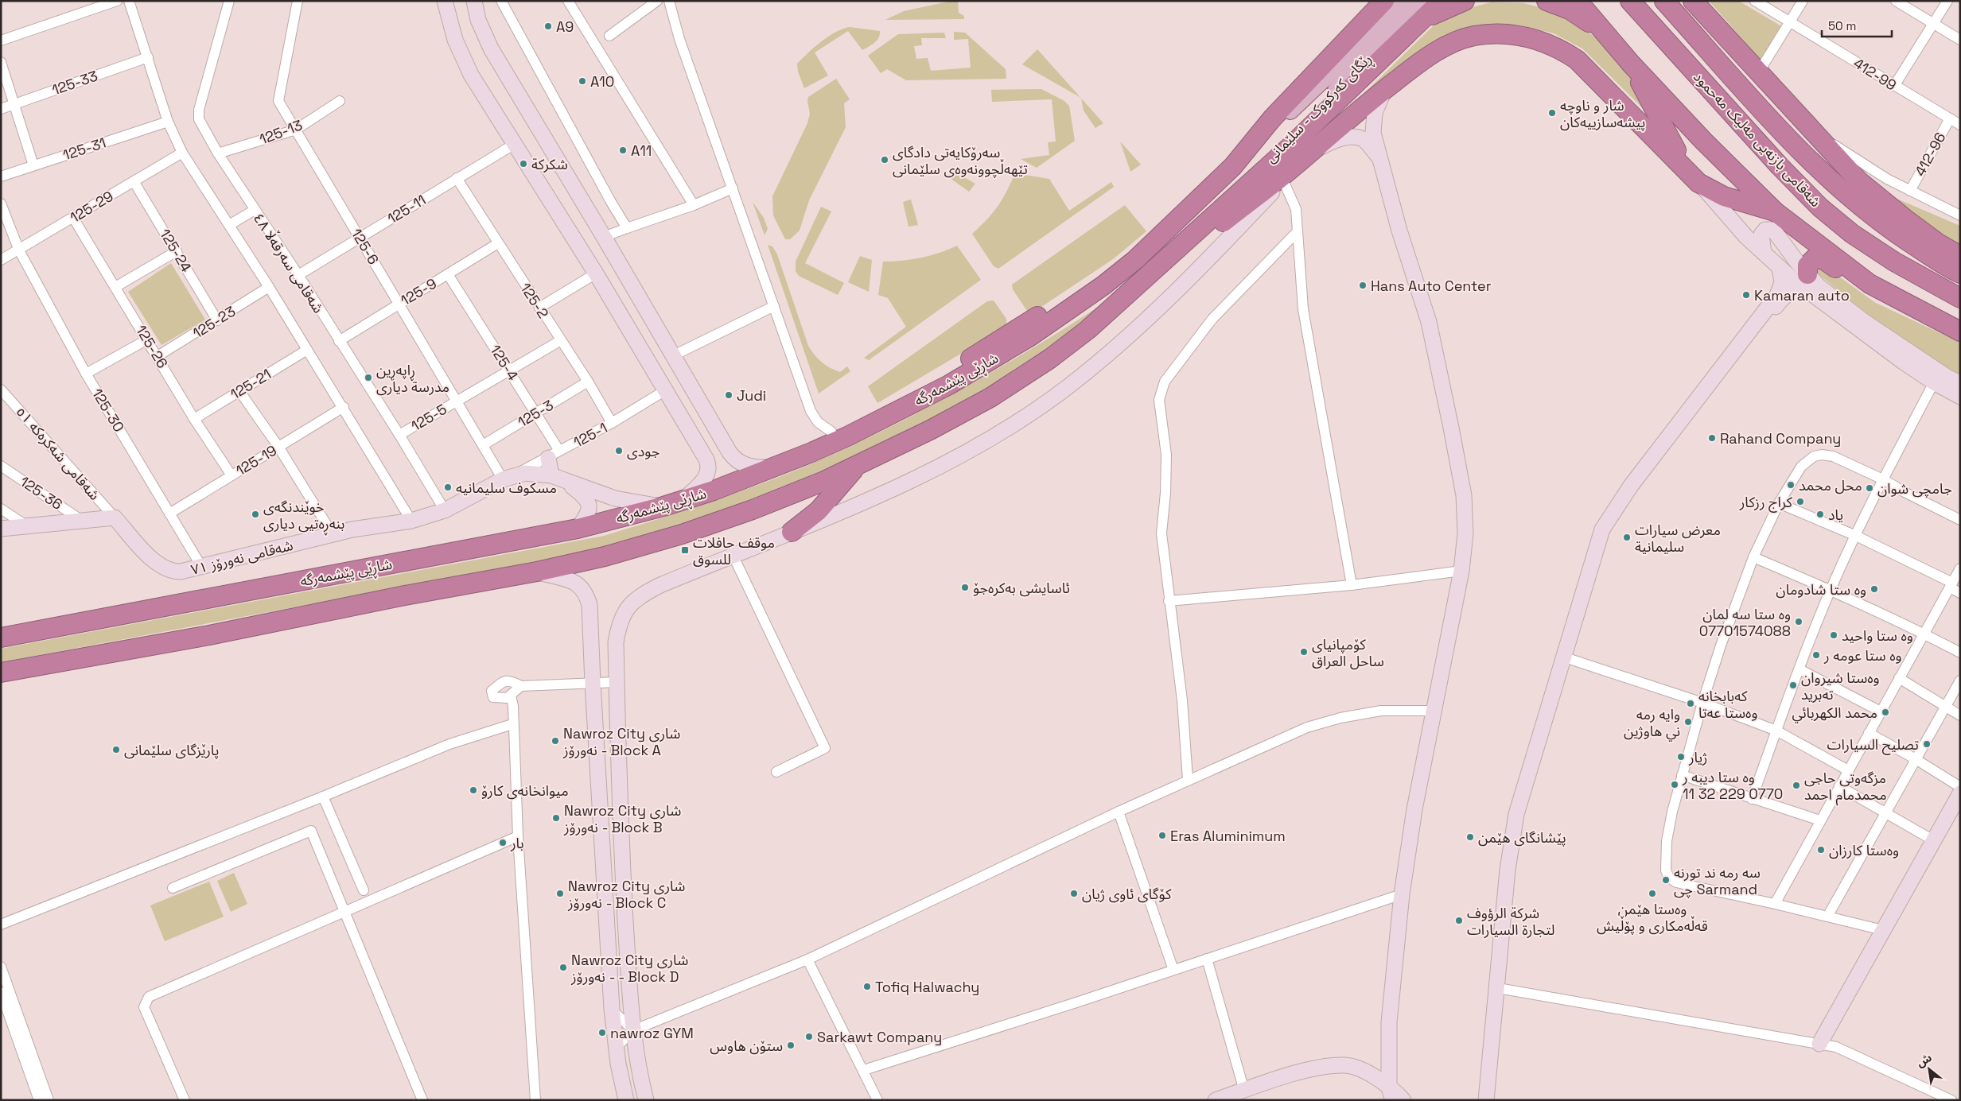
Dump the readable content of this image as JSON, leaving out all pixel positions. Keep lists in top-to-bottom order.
{
  "streets": {
    "highway": ["شەقامی بازنەیی مەلیک مەحمود", "شاڕێی پێشمەرگە"],
    "street": [
      "412-99",
      "125-33",
      "125-13",
      "125-31",
      "412-96",
      "125-29",
      "125-11",
      "125-6",
      "125-24",
      "شەقامی سەرقەڵا ٤٨",
      "125-9",
      "125-2",
      "125-23",
      "125-26",
      "125-4",
      "125-21",
      "125-30",
      "125-3",
      "125-5",
      "125-1",
      "شەقامی شەکرەکە ٥١",
      "125-19",
      "125-36",
      "شەقامی نەورۆز ٧١"
    ]
  },
  "crossings": [
    ["412-99", "412-96"],
    ["125-13", "125-6"],
    ["125-13", "شەقامی سەرقەڵا ٤٨"],
    ["125-29", "125-24"],
    ["125-29", "125-26"],
    ["125-29", "125-30"],
    ["125-11", "125-6"],
    ["125-11", "شەقامی سەرقەڵا ٤٨"],
    ["125-11", "125-2"],
    ["125-6", "125-9"],
    ["125-6", "125-3"],
    ["125-6", "125-5"],
    ["125-6", "125-1"],
    ["125-6", "شەقامی نەورۆز ٧١"],
    ["125-24", "125-23"],
    ["شەقامی سەرقەڵا ٤٨", "125-9"],
    ["شەقامی سەرقەڵا ٤٨", "125-5"],
    ["شەقامی سەرقەڵا ٤٨", "شەقامی نەورۆز ٧١"],
    ["125-9", "125-2"],
    ["125-9", "125-4"],
    ["125-2", "125-3"],
    ["125-2", "125-5"],
    ["125-2", "125-1"],
    ["125-23", "125-26"],
    ["125-26", "125-21"],
    ["125-26", "125-19"],
    ["125-4", "125-3"],
    ["125-4", "125-5"],
    ["125-4", "125-1"],
    ["شاڕێی پێشمەرگە", "شەقامی نەورۆز ٧١"],
    ["125-30", "125-19"],
    ["125-30", "شەقامی نەورۆز ٧١"],
    ["125-1", "شەقامی نەورۆز ٧١"],
    ["شەقامی شەکرەکە ٥١", "شەقامی نەورۆز ٧١"]
  ],
  "places": {
    "other": [
      "A9",
      "A10",
      "شار و ناوچە پیشەسازییەکان",
      "A11",
      "سەرۆکایەتی دادگای تێهەڵچوونەوەی سلێمانی",
      "شكركة",
      "Hans Auto Center",
      "Kamaran auto",
      "ڕاپەڕین مدرسة ديارى",
      "Judi",
      "Rahand Company",
      "جودی",
      "محل محمد",
      "مسكوف سليمانيه",
      "جامچی شوان",
      "كراج رزكار",
      "خوێندنگەی بنەڕەتیی دیاری",
      "ياد",
      "معرض سيارات سليمانية",
      "ئاسایشی بەکرەجۆ",
      "وه ستا شادومان",
      "وه ستا سه لمان 07701574088",
      "وه ستا واحید",
      "کۆمپانیای ساحل العراق",
      "وه ستا عومه ر",
      "وەستا شیروان تەبرید",
      "کەبابخانە وەستا عەتا",
      "محمد الكهربائي",
      "وايه رمه ني هاوژين",
      "Nawroz City شاری نەورۆز - Block A",
      "تصليح السيارات",
      "پارێزگای سلێمانی",
      "ژیار",
      "وه ستا دیبه ر 11 32 229 0770",
      "مزگەوتی حاجی محمدمام احمد",
      "میوانخانەی کارۆ",
      "Nawroz City شاری نەورۆز - Block B",
      "Eras Aluminimum",
      "پێشانگای هێمن",
      "بار",
      "وەستا کارزان",
      "سه رمه ند تورنه چی Sarmand",
      "Nawroz City شاری نەورۆز - Block C",
      "کۆگای ئاوی ژیان",
      "وەستا هێمن قەڵەمکاری و پۆڵیش",
      "شركة الرؤوف لتجارة السيارات",
      "Nawroz City شاری نەورۆز - - Block D",
      "Tofiq Halwachy",
      "nawroz GYM",
      "Sarkawt Company",
      "ستۆن هاوس"
    ],
    "transit": ["موقف حافلات للسوق"]
  },
  "scale_bar": "50 m",
  "north": "top left"
}
